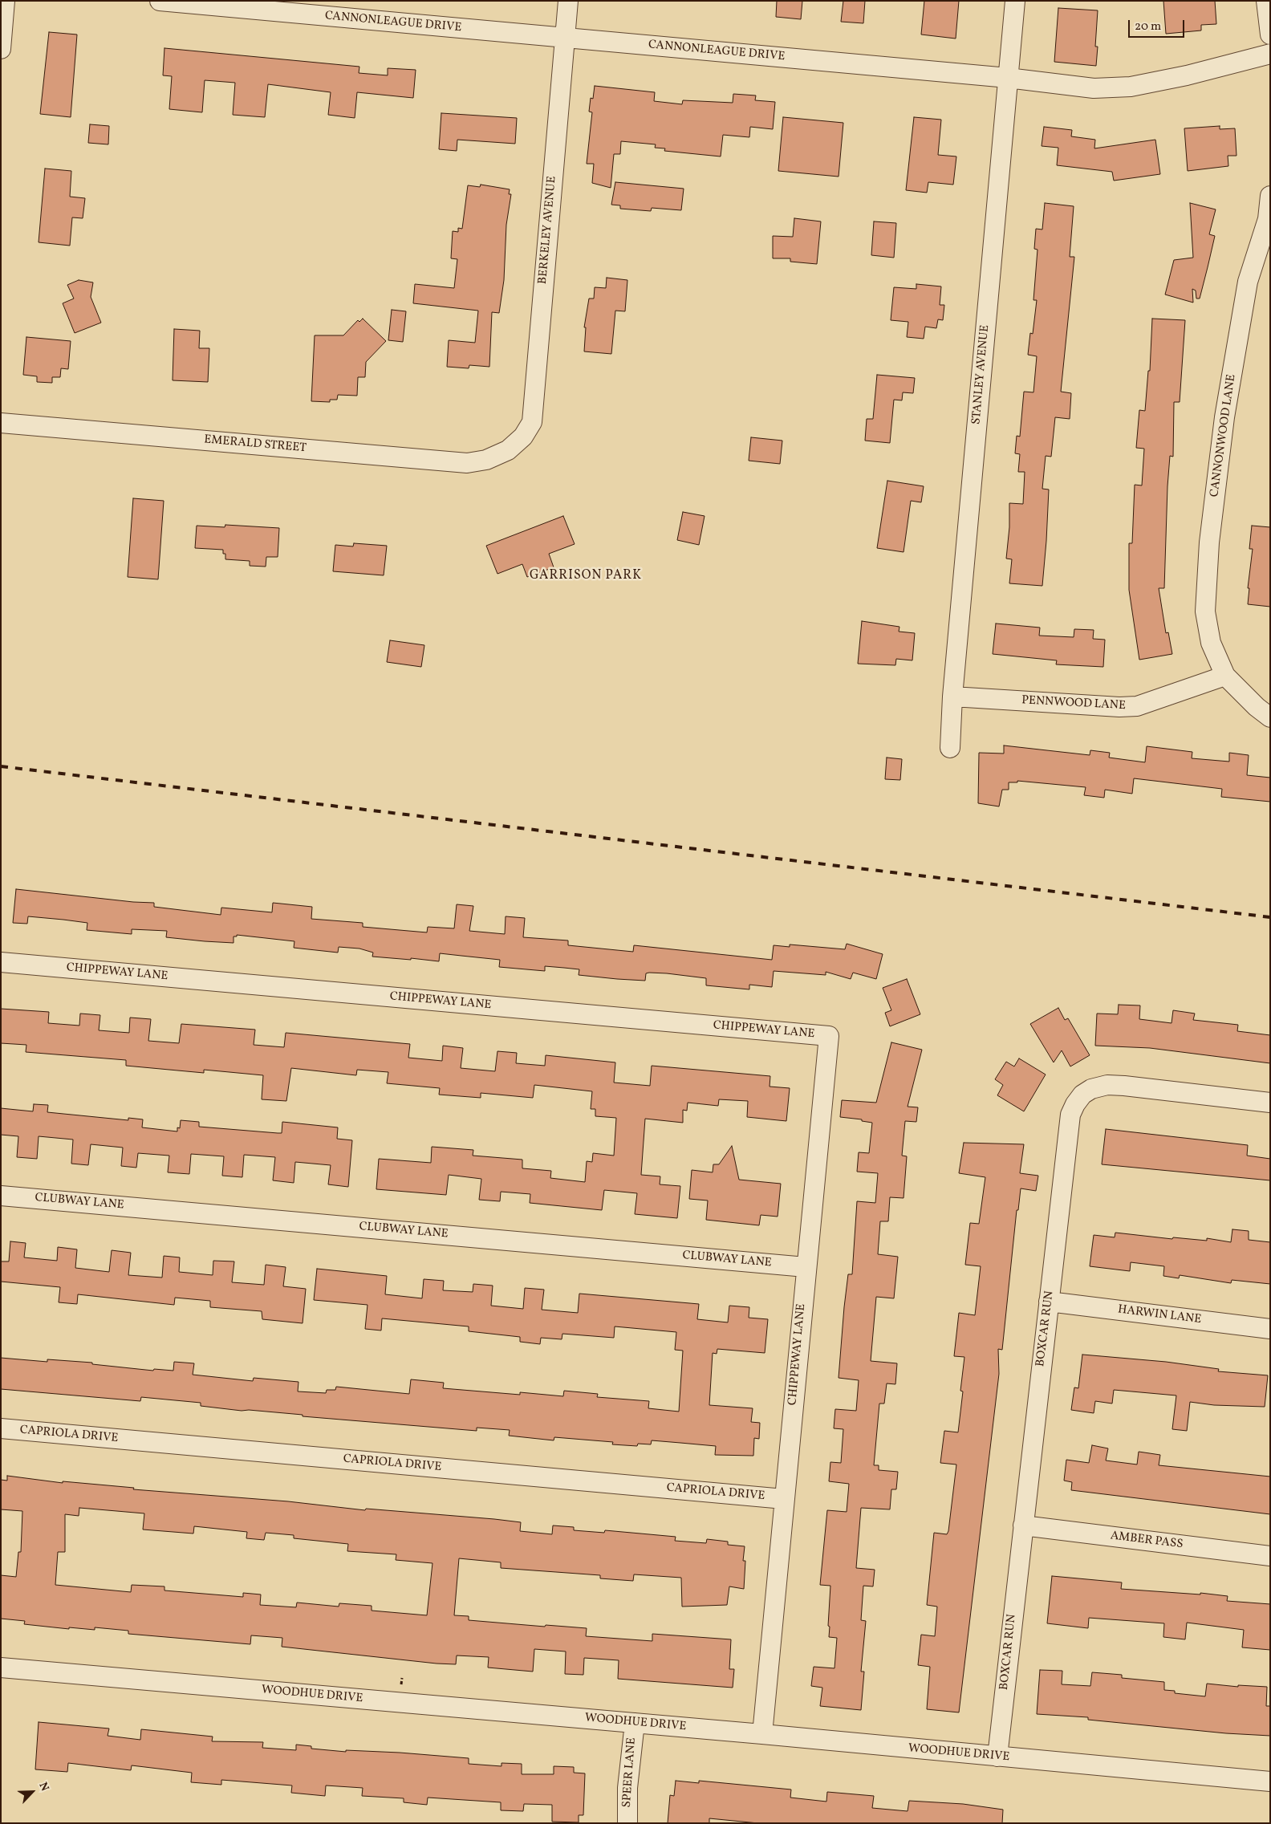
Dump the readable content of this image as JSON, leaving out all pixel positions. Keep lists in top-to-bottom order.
{
  "streets": {
    "street": [
      "CANNONLEAGUE DRIVE",
      "BERKELEY AVENUE",
      "STANLEY AVENUE",
      "CANNONWOOD LANE",
      "EMERALD STREET",
      "PENNWOOD LANE",
      "CHIPPEWAY LANE",
      "CLUBWAY LANE",
      "HARWIN LANE",
      "BOXCAR RUN",
      "CAPRIOLA DRIVE",
      "AMBER PASS",
      "WOODHUE DRIVE",
      "SPEER LANE"
    ]
  },
  "crossings": [
    ["CANNONLEAGUE DRIVE", "BERKELEY AVENUE"],
    ["CANNONLEAGUE DRIVE", "STANLEY AVENUE"],
    ["BERKELEY AVENUE", "EMERALD STREET"],
    ["STANLEY AVENUE", "PENNWOOD LANE"],
    ["CANNONWOOD LANE", "PENNWOOD LANE"],
    ["CHIPPEWAY LANE", "CLUBWAY LANE"],
    ["CHIPPEWAY LANE", "CAPRIOLA DRIVE"],
    ["CHIPPEWAY LANE", "WOODHUE DRIVE"],
    ["HARWIN LANE", "BOXCAR RUN"],
    ["BOXCAR RUN", "AMBER PASS"],
    ["BOXCAR RUN", "WOODHUE DRIVE"],
    ["WOODHUE DRIVE", "SPEER LANE"]
  ],
  "districts": ["GARRISON PARK"],
  "scale_bar": "20 m",
  "north": "top right"
}
